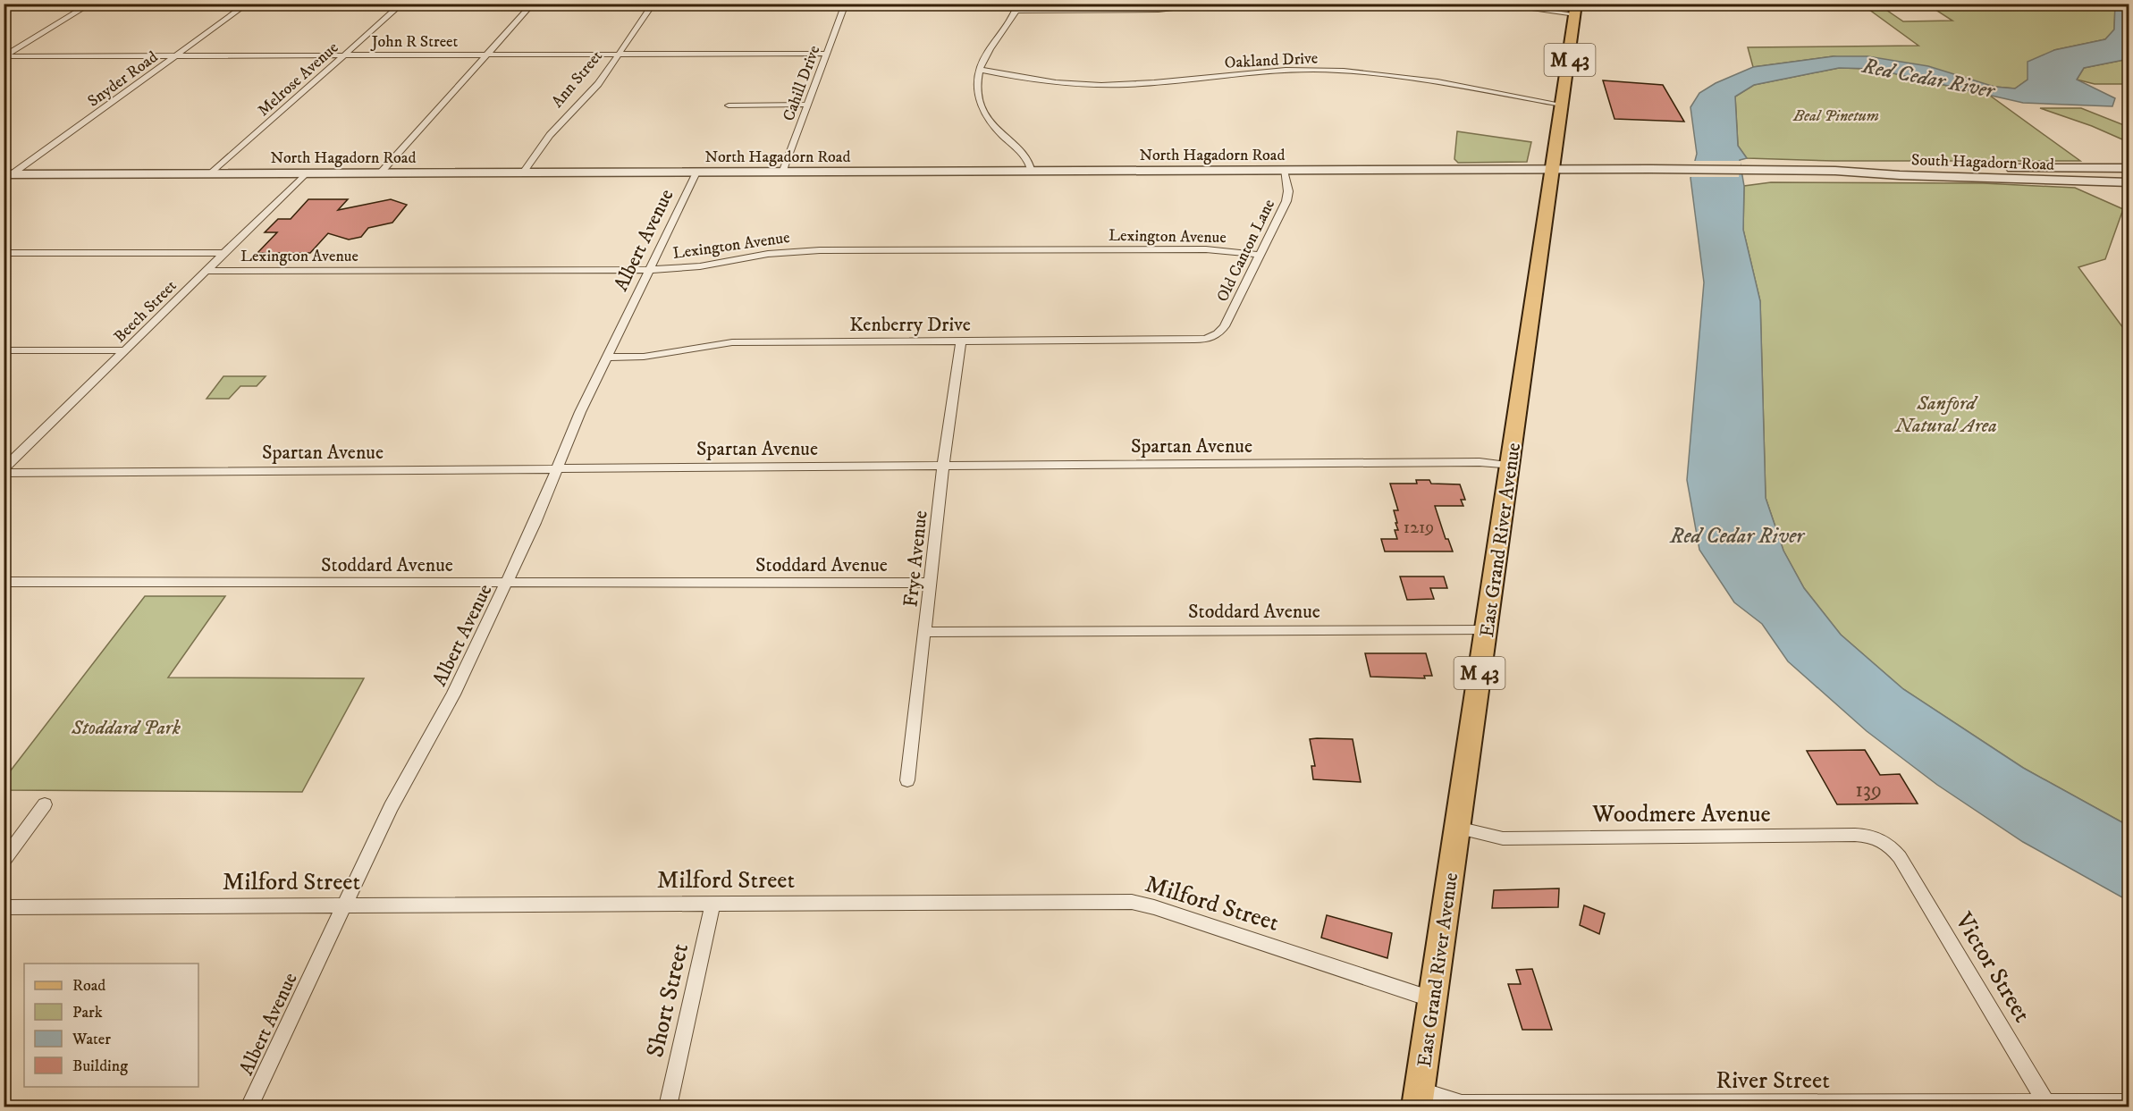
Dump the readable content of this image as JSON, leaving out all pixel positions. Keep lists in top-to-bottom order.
{
  "streets": {
    "main road": ["M 43", "East Grand River Avenue"],
    "street": [
      "John R Street",
      "Oakland Drive",
      "Snyder Road",
      "Melrose Avenue",
      "Ann Street",
      "Cahill Drive",
      "North Hagadorn Road",
      "South Hagadorn Road",
      "Lexington Avenue",
      "Albert Avenue",
      "Old Canton Lane",
      "Beech Street",
      "Kenberry Drive",
      "Spartan Avenue",
      "Frye Avenue",
      "Stoddard Avenue",
      "Woodmere Avenue",
      "Milford Street",
      "Victor Street",
      "Short Street",
      "River Street"
    ]
  },
  "crossings": [
    ["John R Street", "Snyder Road"],
    ["John R Street", "Melrose Avenue"],
    ["John R Street", "Ann Street"],
    ["John R Street", "Cahill Drive"],
    ["Oakland Drive", "East Grand River Avenue"],
    ["Snyder Road", "North Hagadorn Road"],
    ["Melrose Avenue", "North Hagadorn Road"],
    ["Ann Street", "North Hagadorn Road"],
    ["Cahill Drive", "North Hagadorn Road"],
    ["North Hagadorn Road", "South Hagadorn Road"],
    ["North Hagadorn Road", "Albert Avenue"],
    ["North Hagadorn Road", "Old Canton Lane"],
    ["North Hagadorn Road", "Beech Street"],
    ["North Hagadorn Road", "East Grand River Avenue"],
    ["South Hagadorn Road", "East Grand River Avenue"],
    ["Lexington Avenue", "Albert Avenue"],
    ["Lexington Avenue", "Old Canton Lane"],
    ["Lexington Avenue", "Beech Street"],
    ["Albert Avenue", "Kenberry Drive"],
    ["Albert Avenue", "Spartan Avenue"],
    ["Albert Avenue", "Stoddard Avenue"],
    ["Albert Avenue", "Milford Street"],
    ["Old Canton Lane", "Kenberry Drive"],
    ["Beech Street", "Spartan Avenue"],
    ["Kenberry Drive", "Frye Avenue"],
    ["Spartan Avenue", "East Grand River Avenue"],
    ["Spartan Avenue", "Frye Avenue"],
    ["East Grand River Avenue", "Stoddard Avenue"],
    ["East Grand River Avenue", "Woodmere Avenue"],
    ["East Grand River Avenue", "Milford Street"],
    ["East Grand River Avenue", "River Street"],
    ["Frye Avenue", "Stoddard Avenue"],
    ["Woodmere Avenue", "Victor Street"],
    ["Milford Street", "Short Street"],
    ["Victor Street", "River Street"]
  ],
  "water": ["Red Cedar River"],
  "parks": ["Beal Pinetum", "Sanford Natural Area", "Stoddard Park"],
  "house_numbers": ["1219", "139"],
  "legend": [
    "Road",
    "Park",
    "Water",
    "Building"
  ]
}
